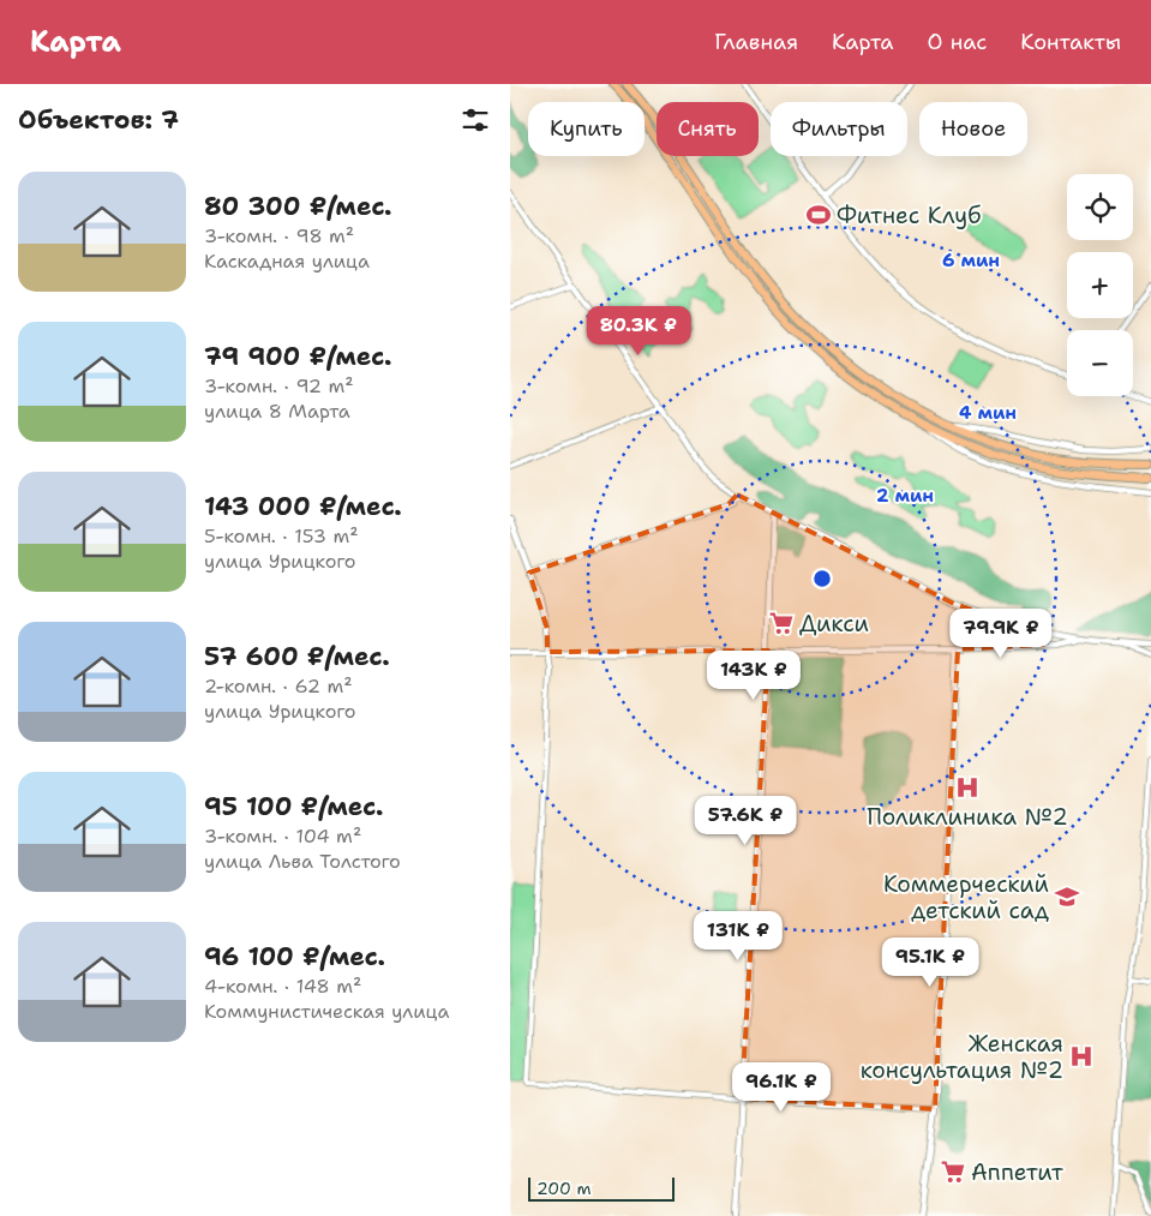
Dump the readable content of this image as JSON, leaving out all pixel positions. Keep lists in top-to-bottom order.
{
  "places": {
    "sports": ["Фитнес Клуб"],
    "supermarket": ["Дикси", "Аппетит"],
    "hospital": ["Поликлиника №2", "Женская консультация №2"],
    "school or university": ["Коммерческий детский сад"]
  },
  "scale_bar": "200 m",
  "page": {
    "header": "Карта",
    "nav": [
      "Главная",
      "Карта",
      "О нас",
      "Контакты"
    ],
    "heading": "Объектов: 7",
    "chip": [
      "Купить",
      "Снять",
      "Фильтры",
      "Новое"
    ],
    "list": [
      {
        "name": "80 300 ₽/мес.",
        "note": "3-комн. · 98 m² · Каскадная улица"
      },
      {
        "name": "79 900 ₽/мес.",
        "note": "3-комн. · 92 m² · улица 8 Марта"
      },
      {
        "name": "143 000 ₽/мес.",
        "note": "5-комн. · 153 m² · улица Урицкого"
      },
      {
        "name": "57 600 ₽/мес.",
        "note": "2-комн. · 62 m² · улица Урицкого"
      },
      {
        "name": "95 100 ₽/мес.",
        "note": "3-комн. · 104 m² · улица Льва Толстого"
      },
      {
        "name": "96 100 ₽/мес.",
        "note": "4-комн. · 148 m² · Коммунистическая улица"
      }
    ],
    "map_buttons": ["+", "−"],
    "price": [
      "80.3K ₽",
      "79.9K ₽",
      "143K ₽",
      "57.6K ₽",
      "131K ₽",
      "95.1K ₽",
      "96.1K ₽"
    ],
    "scale": "200 m"
  },
  "rings": ["6 мин", "4 мин", "2 мин"]
}
